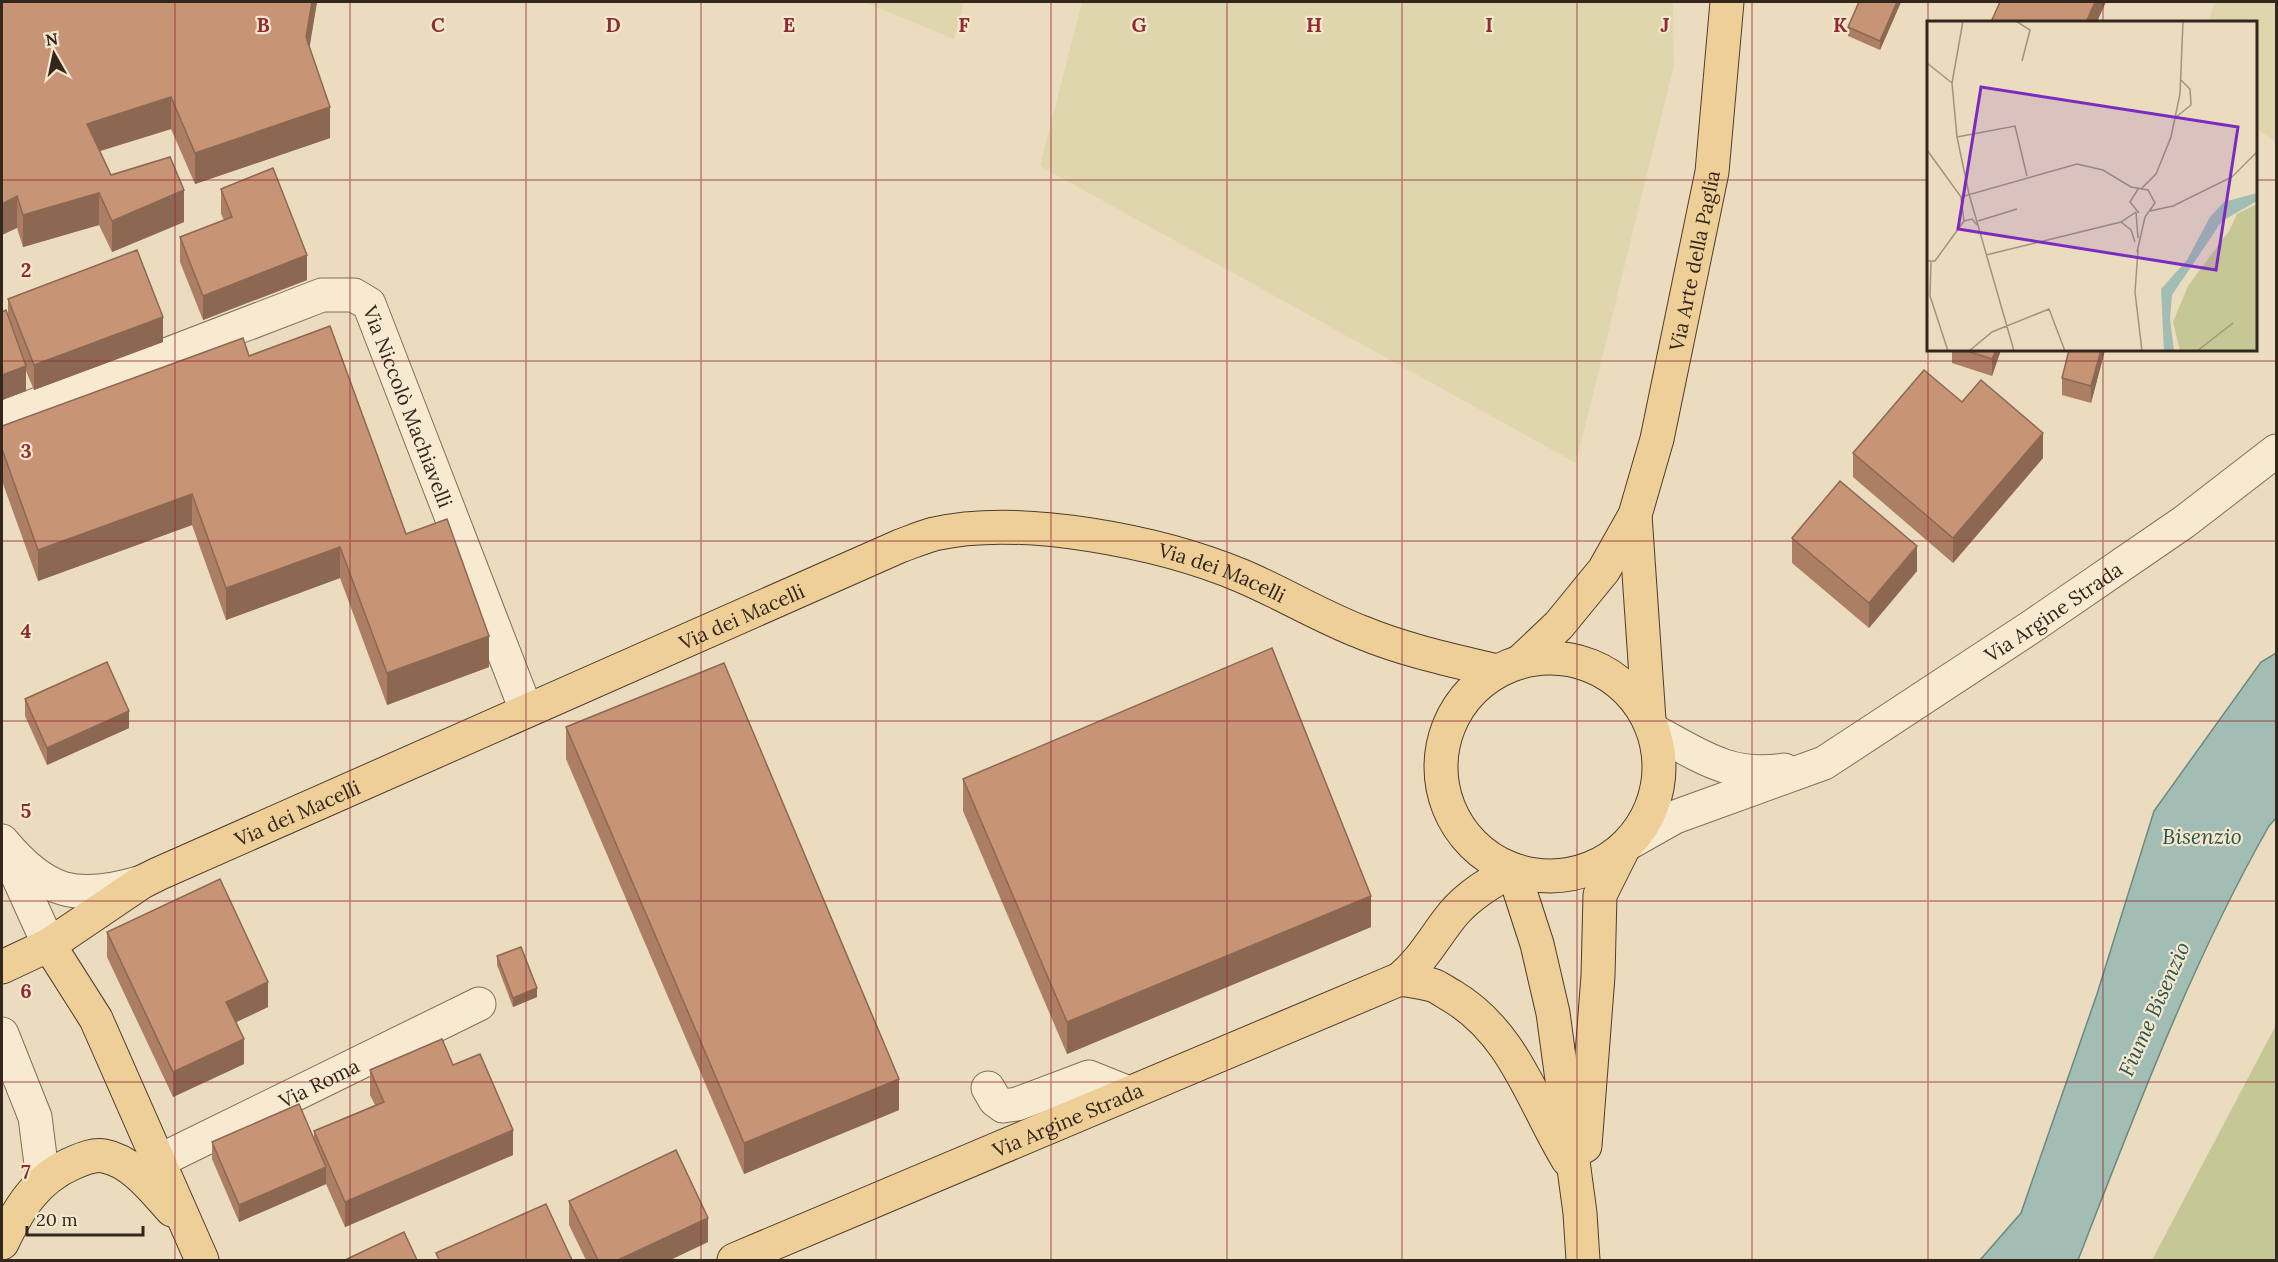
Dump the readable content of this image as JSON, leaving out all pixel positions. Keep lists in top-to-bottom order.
{
  "streets": {
    "main road": ["Via Arte della Paglia", "Via dei Macelli", "Via Argine Strada"],
    "street": ["Via Niccolò Machiavelli", "Via Roma"]
  },
  "crossings": [
    ["Via Niccolò Machiavelli", "Via dei Macelli"]
  ],
  "water": ["Bisenzio", "Fiume Bisenzio"],
  "scale_bar": "20 m",
  "north": "top",
  "grid": {
    "columns": [
      "B",
      "C",
      "D",
      "E",
      "F",
      "G",
      "H",
      "I",
      "J",
      "K"
    ],
    "rows": [
      "2",
      "3",
      "4",
      "5",
      "6",
      "7"
    ]
  }
}
